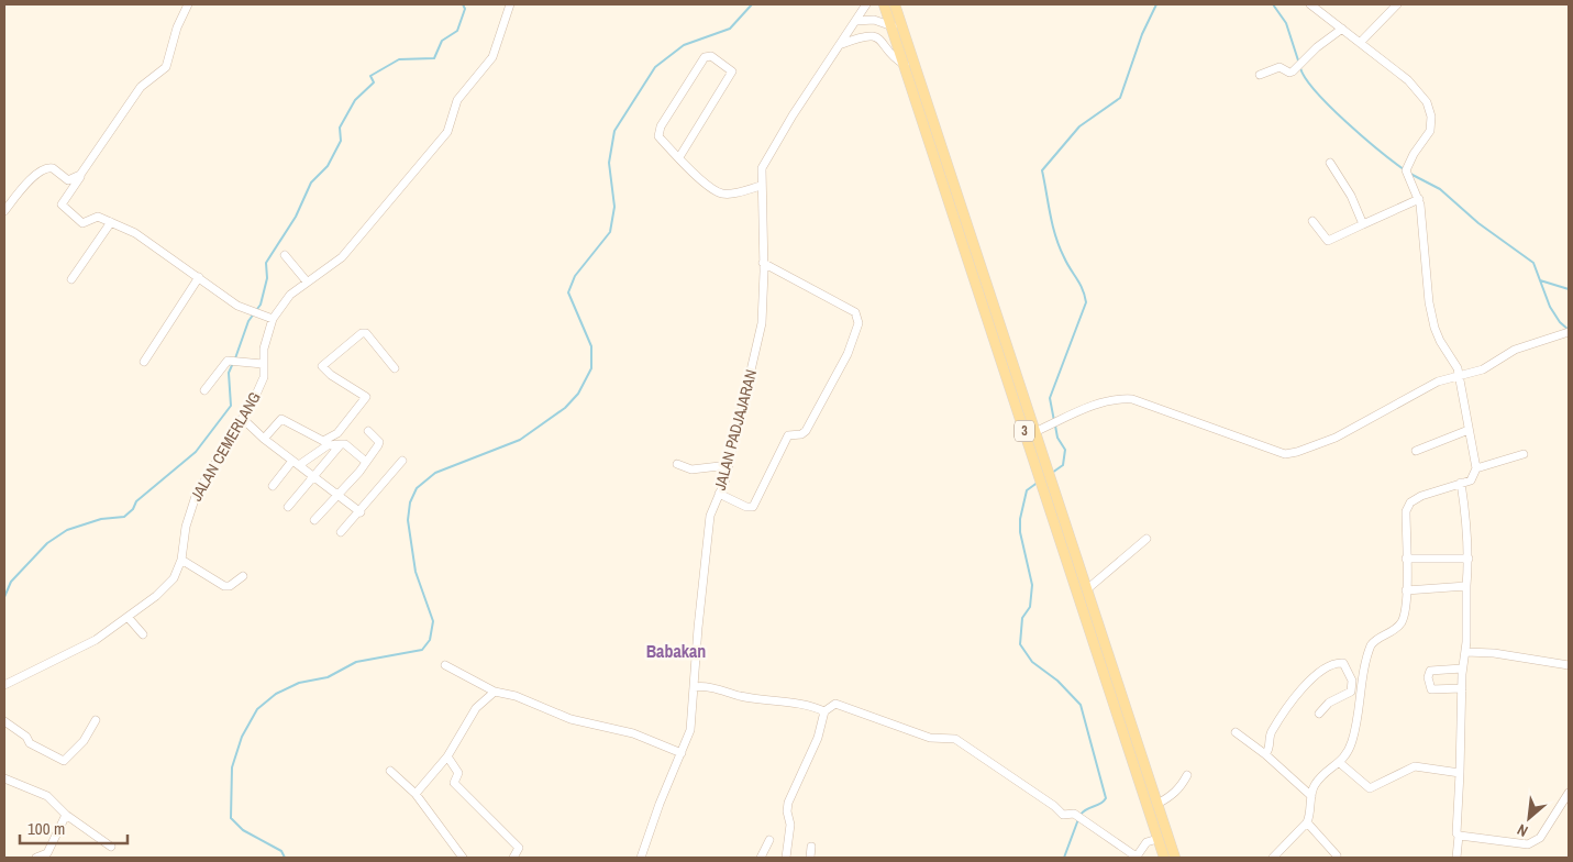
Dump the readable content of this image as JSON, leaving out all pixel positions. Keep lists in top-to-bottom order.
{
  "streets": {
    "main road": ["3"],
    "street": ["JALAN PADJAJARAN", "JALAN CEMERLANG"]
  },
  "districts": ["Babakan"],
  "scale_bar": "100 m",
  "north": "bottom left"
}
